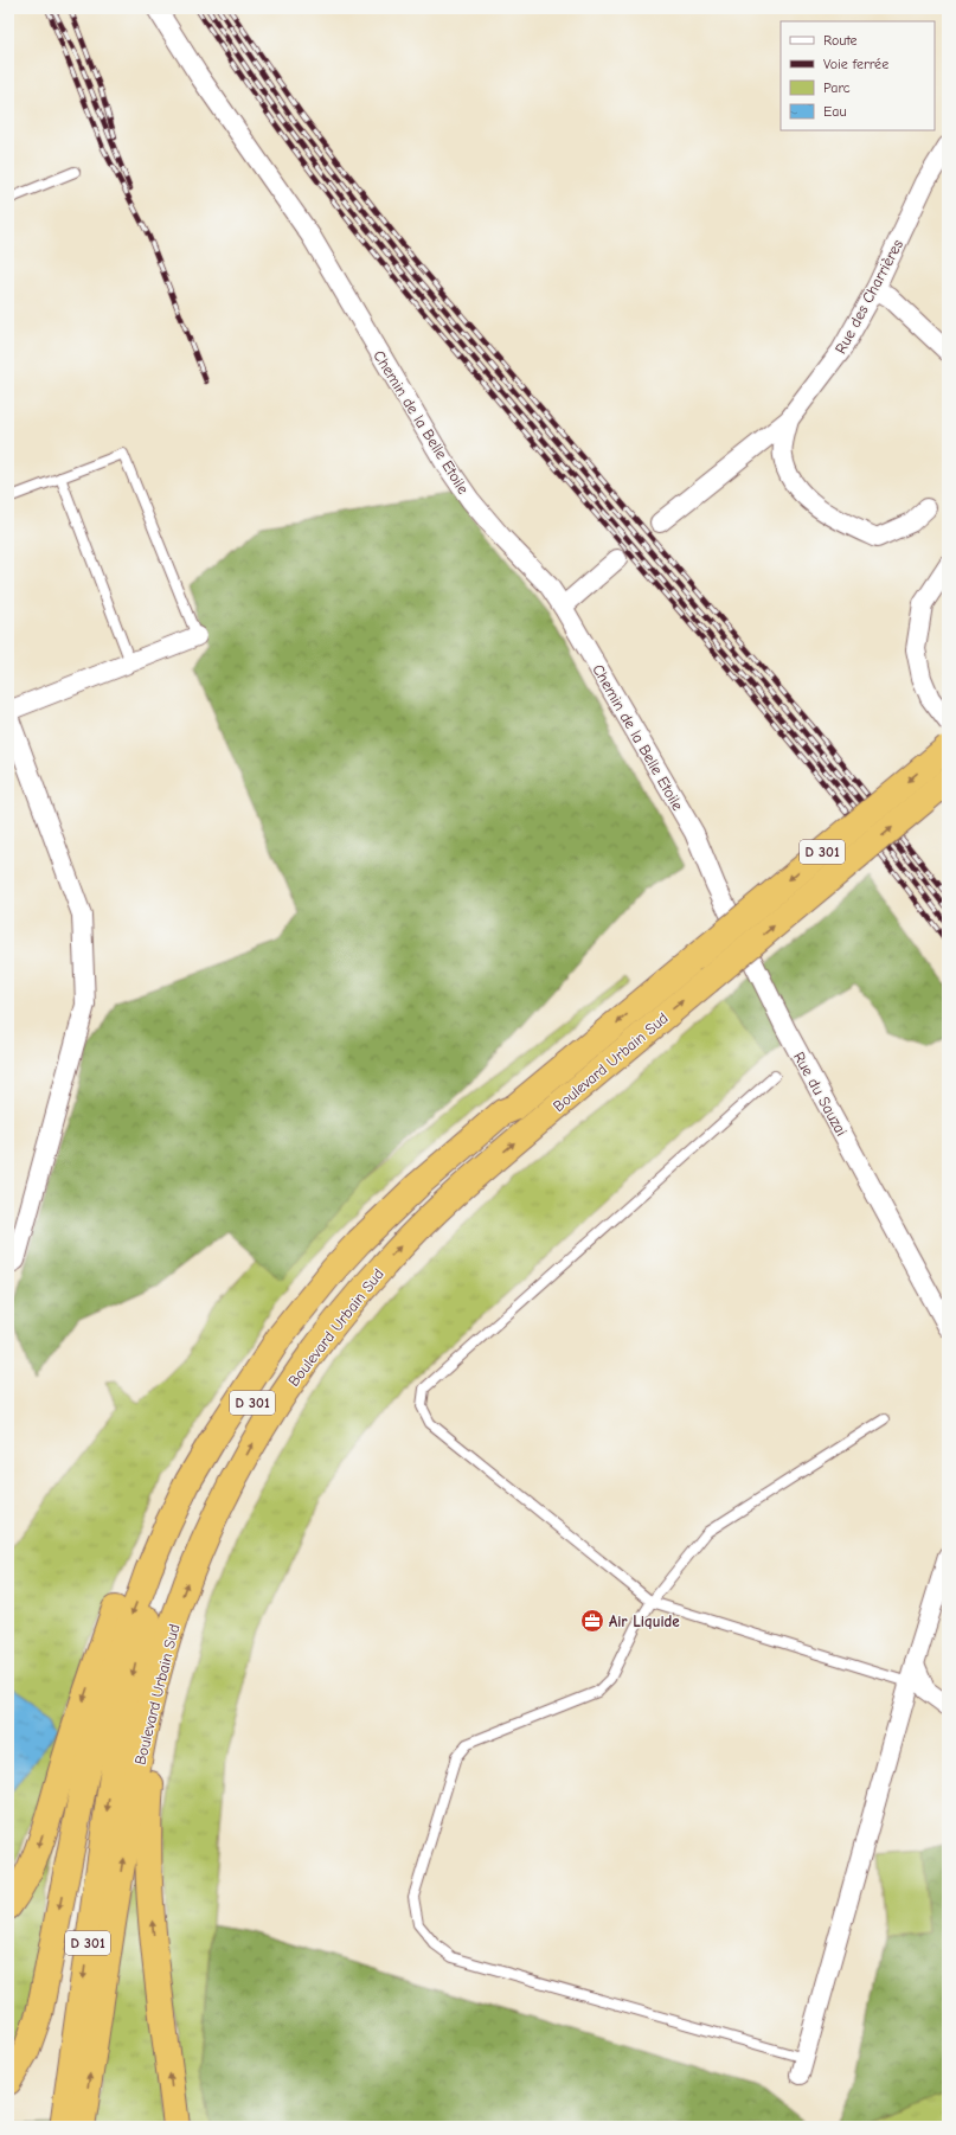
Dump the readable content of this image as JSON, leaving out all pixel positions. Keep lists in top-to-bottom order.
{
  "streets": {
    "highway": ["D 301", "Boulevard Urbain Sud"],
    "street": ["Rue des Charrières", "Chemin de la Belle Etoile", "Rue du Sauzai"]
  },
  "crossings": [
    ["Chemin de la Belle Etoile", "Rue du Sauzai"],
    ["D 301", "Boulevard Urbain Sud"]
  ],
  "places": {
    "office": ["Air Liquide"]
  },
  "legend": [
    "Route",
    "Voie ferrée",
    "Parc",
    "Eau"
  ]
}
